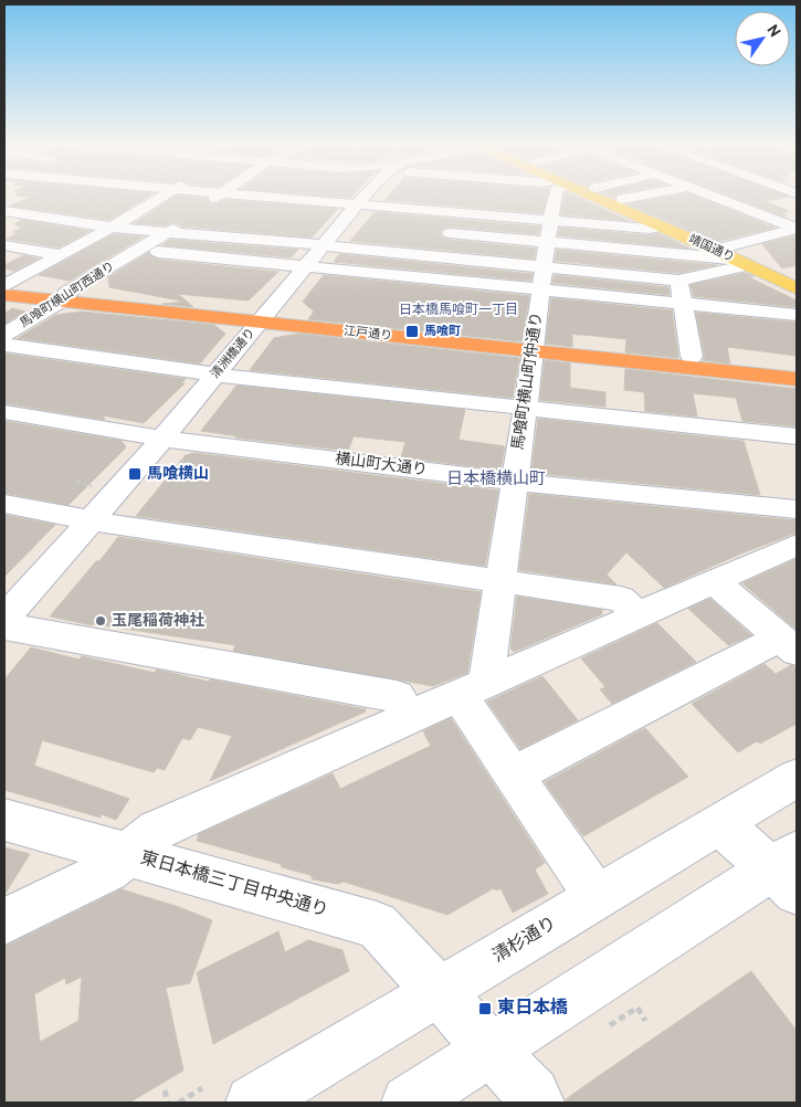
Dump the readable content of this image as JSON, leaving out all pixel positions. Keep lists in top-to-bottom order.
{
  "streets": {
    "highway": ["江戸通り"],
    "main road": ["靖国通り"],
    "street": [
      "馬喰町横山町西通り",
      "清洲橋通り",
      "馬喰町横山町仲通り",
      "横山町大通り",
      "東日本橋三丁目中央通り",
      "清杉通り"
    ]
  },
  "crossings": [
    ["馬喰町横山町西通り", "江戸通り"],
    ["江戸通り", "清洲橋通り"],
    ["江戸通り", "馬喰町横山町仲通り"],
    ["清洲橋通り", "横山町大通り"],
    ["馬喰町横山町仲通り", "横山町大通り"],
    ["東日本橋三丁目中央通り", "清杉通り"]
  ],
  "districts": ["日本橋馬喰町一丁目", "日本橋横山町"],
  "places": {
    "transit": ["馬喰町", "馬喰横山", "東日本橋"],
    "other": ["玉尾稲荷神社"]
  },
  "north": "top right"
}
